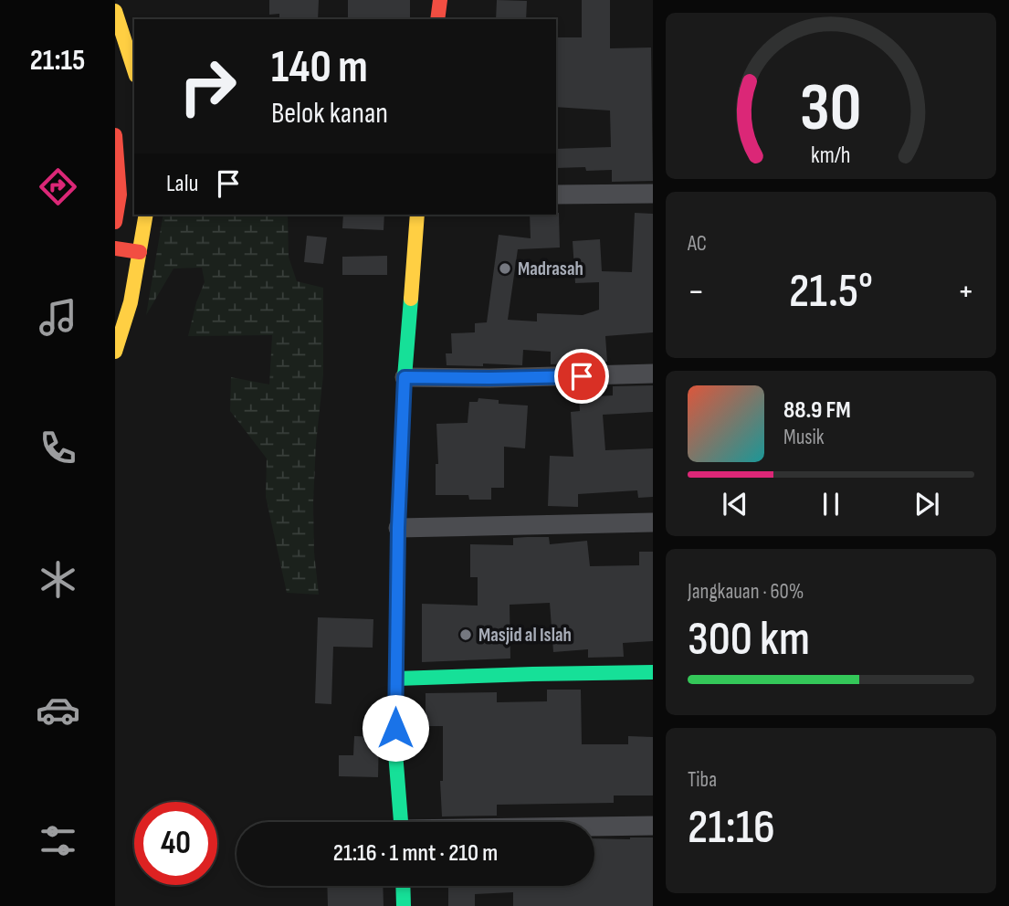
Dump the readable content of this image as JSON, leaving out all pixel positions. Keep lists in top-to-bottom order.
{
  "places": ["Madrasah", "Masjid al Islah"],
  "page": {
    "tabs": "21:15",
    "turn": ["140 m", "Belok kanan"],
    "then": "Lalu",
    "tile": [
      "AC",
      ["Jangkauan · 60%", "300 km"],
      ["Tiba", "21:16"]
    ],
    "heat": ["−", "21.5°", "+"],
    "song": ["88.9 FM", "Musik"],
    "limit": "40",
    "trip": "21:16 · 1 mnt · 210 m",
    "gauge": ["30", "km/h"]
  }
}
